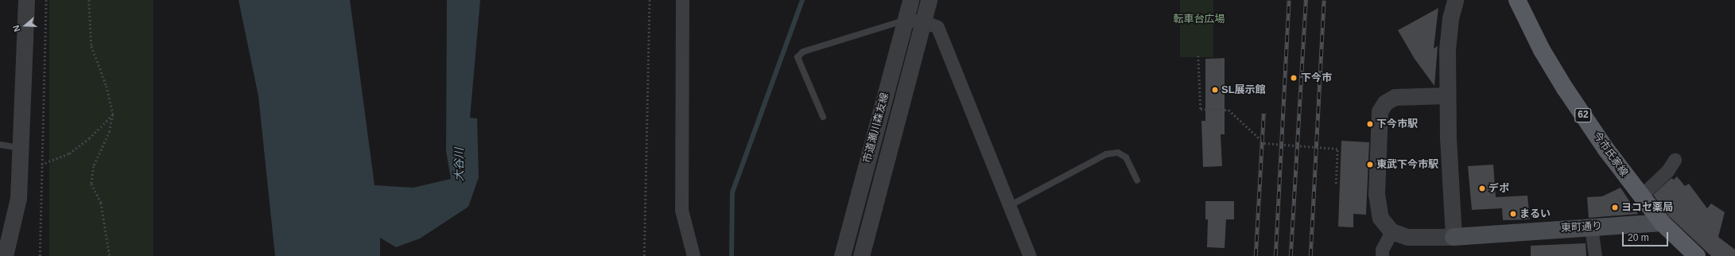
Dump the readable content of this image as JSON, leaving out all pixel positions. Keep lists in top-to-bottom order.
{
  "streets": {
    "main road": ["62", "今市氏家線", "東町通り"],
    "street": ["市道瀬川森友線"]
  },
  "crossings": [
    ["62", "今市氏家線"],
    ["62", "東町通り"],
    ["今市氏家線", "東町通り"]
  ],
  "water": ["大谷川"],
  "parks": ["転車台広場"],
  "places": [
    "下今市",
    "SL展示館",
    "下今市駅",
    "東武下今市駅",
    "デポ",
    "ヨコセ薬局",
    "まるい"
  ],
  "scale_bar": "20 m",
  "north": "left"
}
